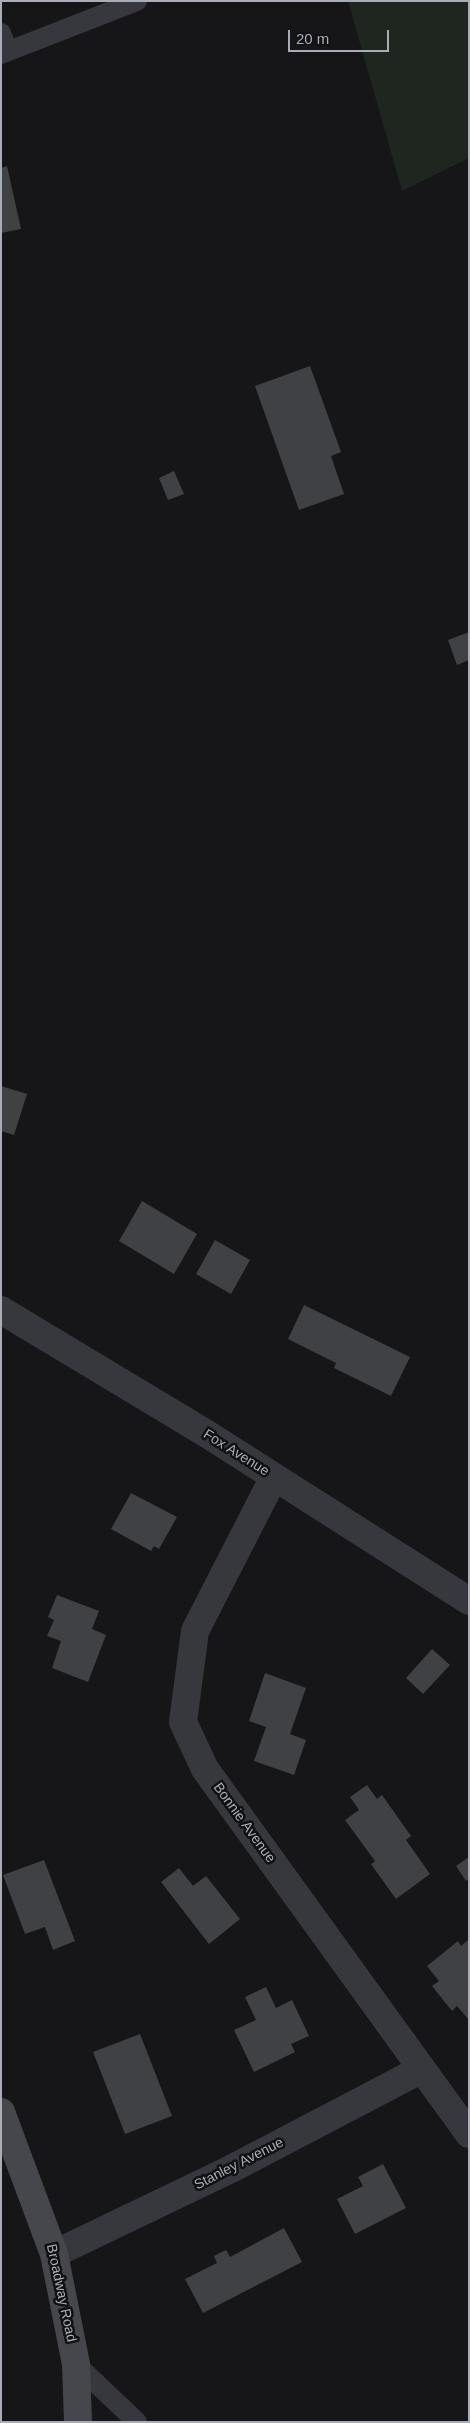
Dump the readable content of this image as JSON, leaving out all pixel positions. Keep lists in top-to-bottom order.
{
  "streets": {
    "main road": ["Broadway Road"],
    "street": ["Fox Avenue", "Bonnie Avenue", "Stanley Avenue"]
  },
  "crossings": [
    ["Fox Avenue", "Bonnie Avenue"],
    ["Bonnie Avenue", "Stanley Avenue"],
    ["Stanley Avenue", "Broadway Road"]
  ],
  "scale_bar": "20 m"
}
